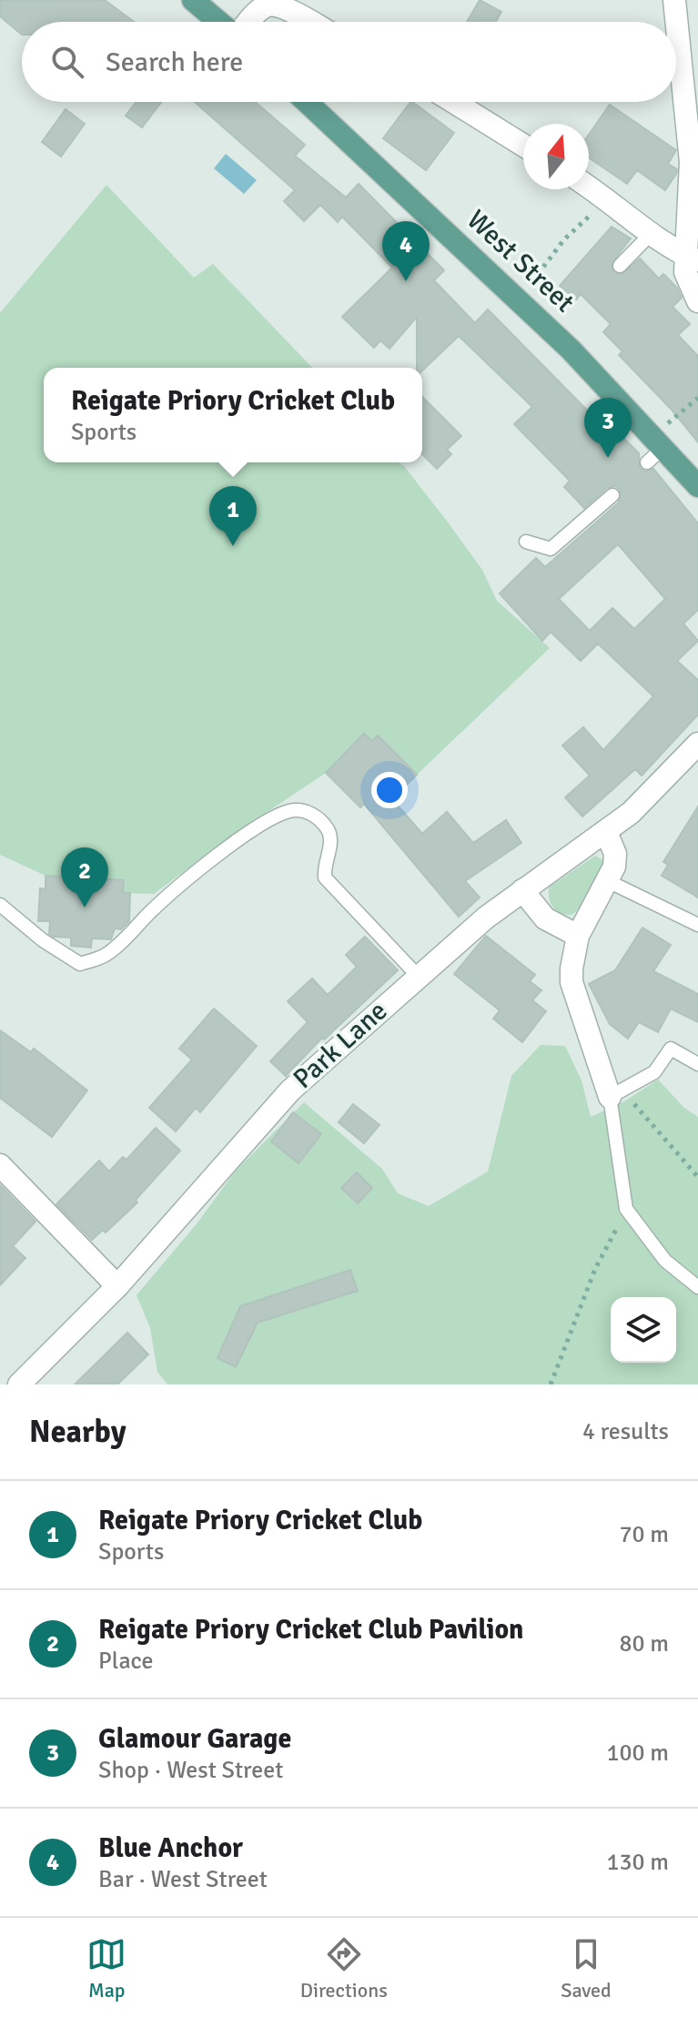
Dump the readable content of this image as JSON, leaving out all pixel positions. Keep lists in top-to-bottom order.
{
  "streets": {
    "main road": ["West Street"],
    "street": ["Park Lane"]
  },
  "north": "top",
  "page": {
    "search": "Search here",
    "pins": [
      "4",
      "3",
      "1",
      "2"
    ],
    "popup": ["Reigate Priory Cricket Club", "Sports"],
    "heading": ["Nearby", "4 results"],
    "list": [
      {
        "mark": "1",
        "name": "Reigate Priory Cricket Club",
        "note": "Sports",
        "value": "70 m"
      },
      {
        "mark": "2",
        "name": "Reigate Priory Cricket Club Pavilion",
        "note": "Place",
        "value": "80 m"
      },
      {
        "mark": "3",
        "name": "Glamour Garage",
        "note": "Shop · West Street",
        "value": "100 m"
      },
      {
        "mark": "4",
        "name": "Blue Anchor",
        "note": "Bar · West Street",
        "value": "130 m"
      }
    ],
    "nav": ["Map", "Directions", "Saved"]
  }
}
